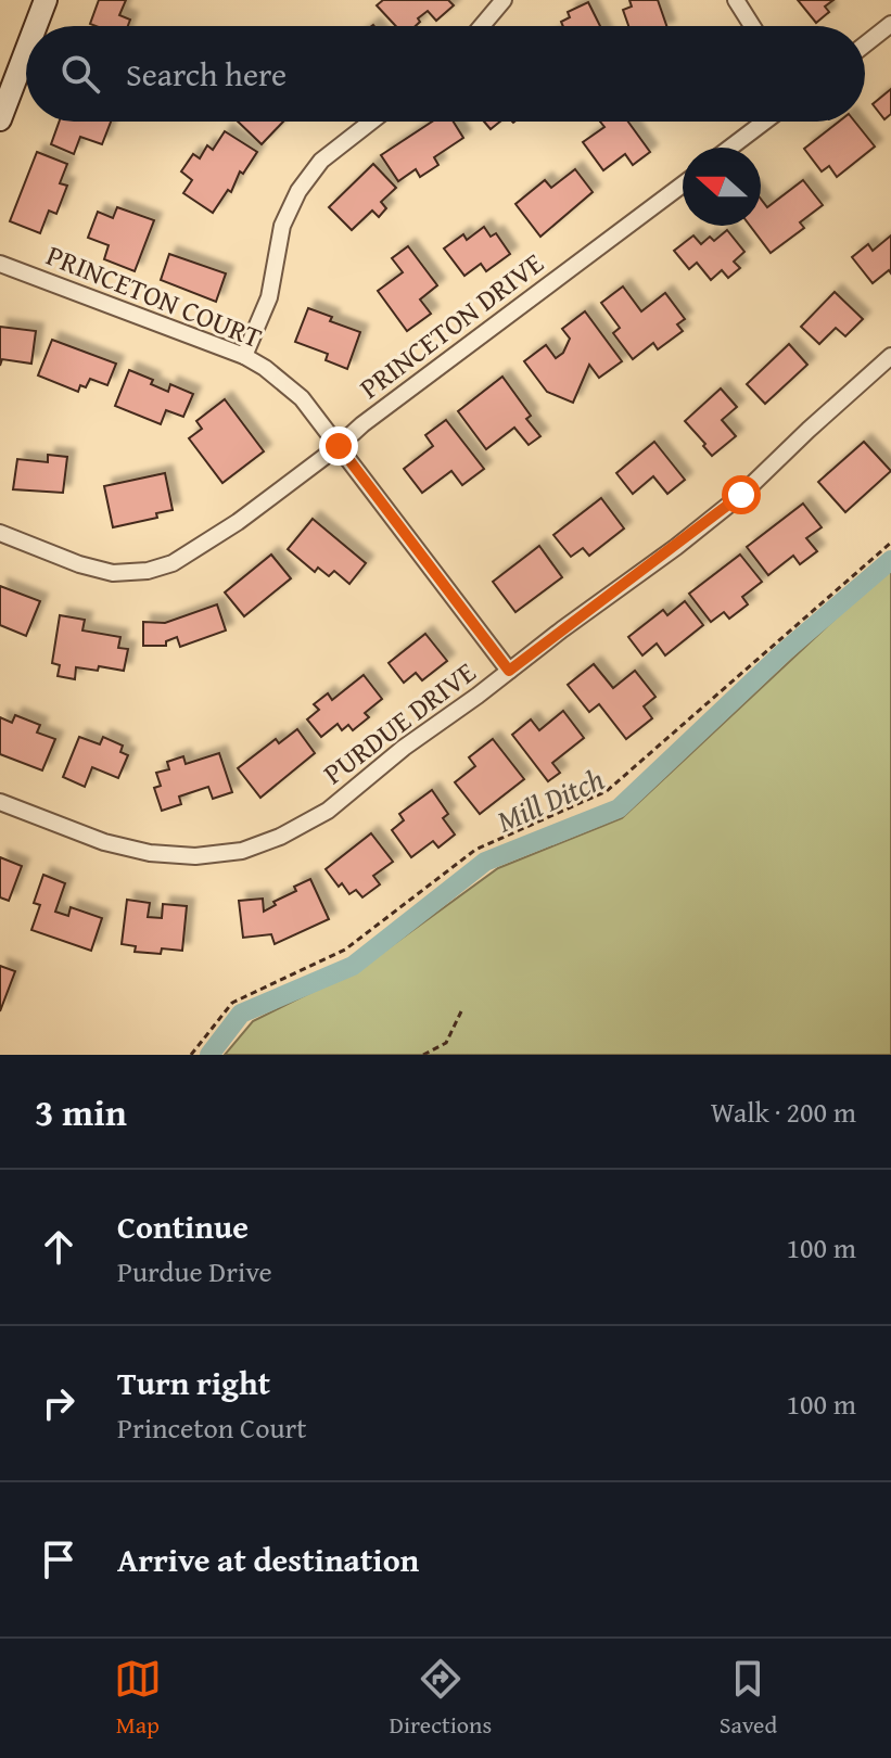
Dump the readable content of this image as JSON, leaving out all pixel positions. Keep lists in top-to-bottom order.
{
  "streets": {
    "street": ["PRINCETON COURT", "PRINCETON DRIVE", "PURDUE DRIVE"]
  },
  "crossings": [
    ["PRINCETON COURT", "PRINCETON DRIVE"],
    ["PRINCETON COURT", "PURDUE DRIVE"]
  ],
  "water": ["Mill Ditch"],
  "north": "left",
  "page": {
    "search": "Search here",
    "heading": ["3 min", "Walk · 200 m"],
    "list": [
      ["Continue", "Purdue Drive", "100 m"],
      ["Turn right", "Princeton Court", "100 m"],
      "Arrive at destination"
    ],
    "nav": ["Map", "Directions", "Saved"]
  }
}
